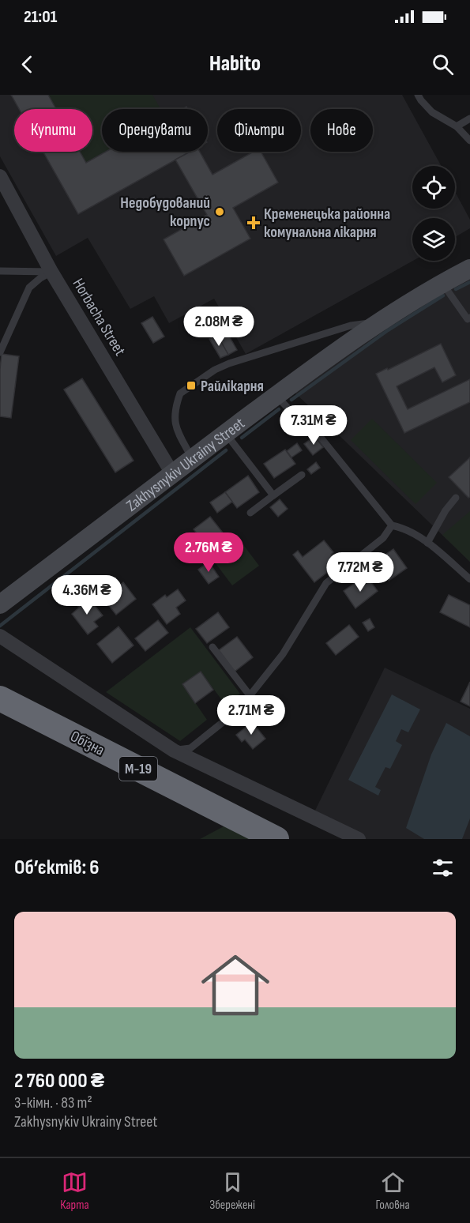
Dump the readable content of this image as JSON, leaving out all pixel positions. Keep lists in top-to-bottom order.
{
  "streets": {
    "highway": ["Обїзна", "М-19"],
    "street": ["Horbacha Street", "Zakhysnykiv Ukrainy Street"]
  },
  "crossings": [
    ["Horbacha Street", "Zakhysnykiv Ukrainy Street"]
  ],
  "places": {
    "other": ["Недобудований корпус"],
    "health": ["Кременецька районна комунальна лікарня"],
    "transit": ["Райлікарня"]
  },
  "page": {
    "status": "21:01",
    "header": "Habito",
    "chip": [
      "Купити",
      "Орендувати",
      "Фільтри",
      "Нове"
    ],
    "price": [
      "2.08M ₴",
      "7.31M ₴",
      "2.76M ₴",
      "7.72M ₴",
      "4.36M ₴",
      "2.71M ₴"
    ],
    "heading": "Об’єктів: 6",
    "list": [
      {
        "name": "2 760 000 ₴",
        "note": "3-кімн. · 83 m² · Zakhysnykiv Ukrainy Street"
      }
    ],
    "tabs": ["Карта", "Збережені", "Головна"]
  }
}
